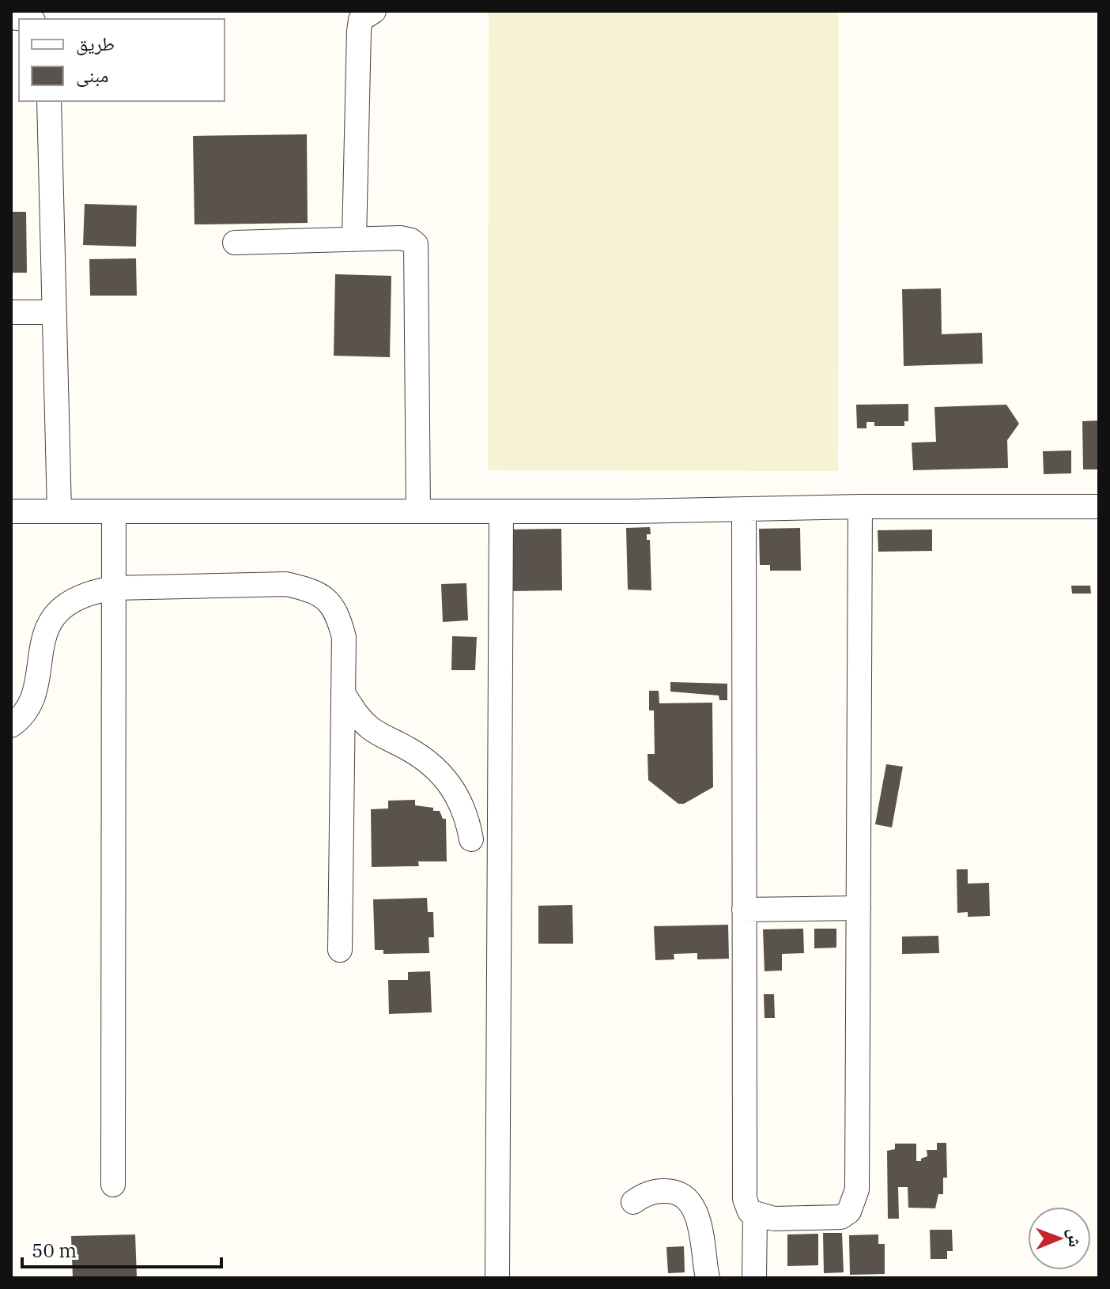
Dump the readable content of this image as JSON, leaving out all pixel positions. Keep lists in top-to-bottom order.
{
  "legend": ["طريق", "مبنى"],
  "scale_bar": "50 m",
  "north": "right"
}
